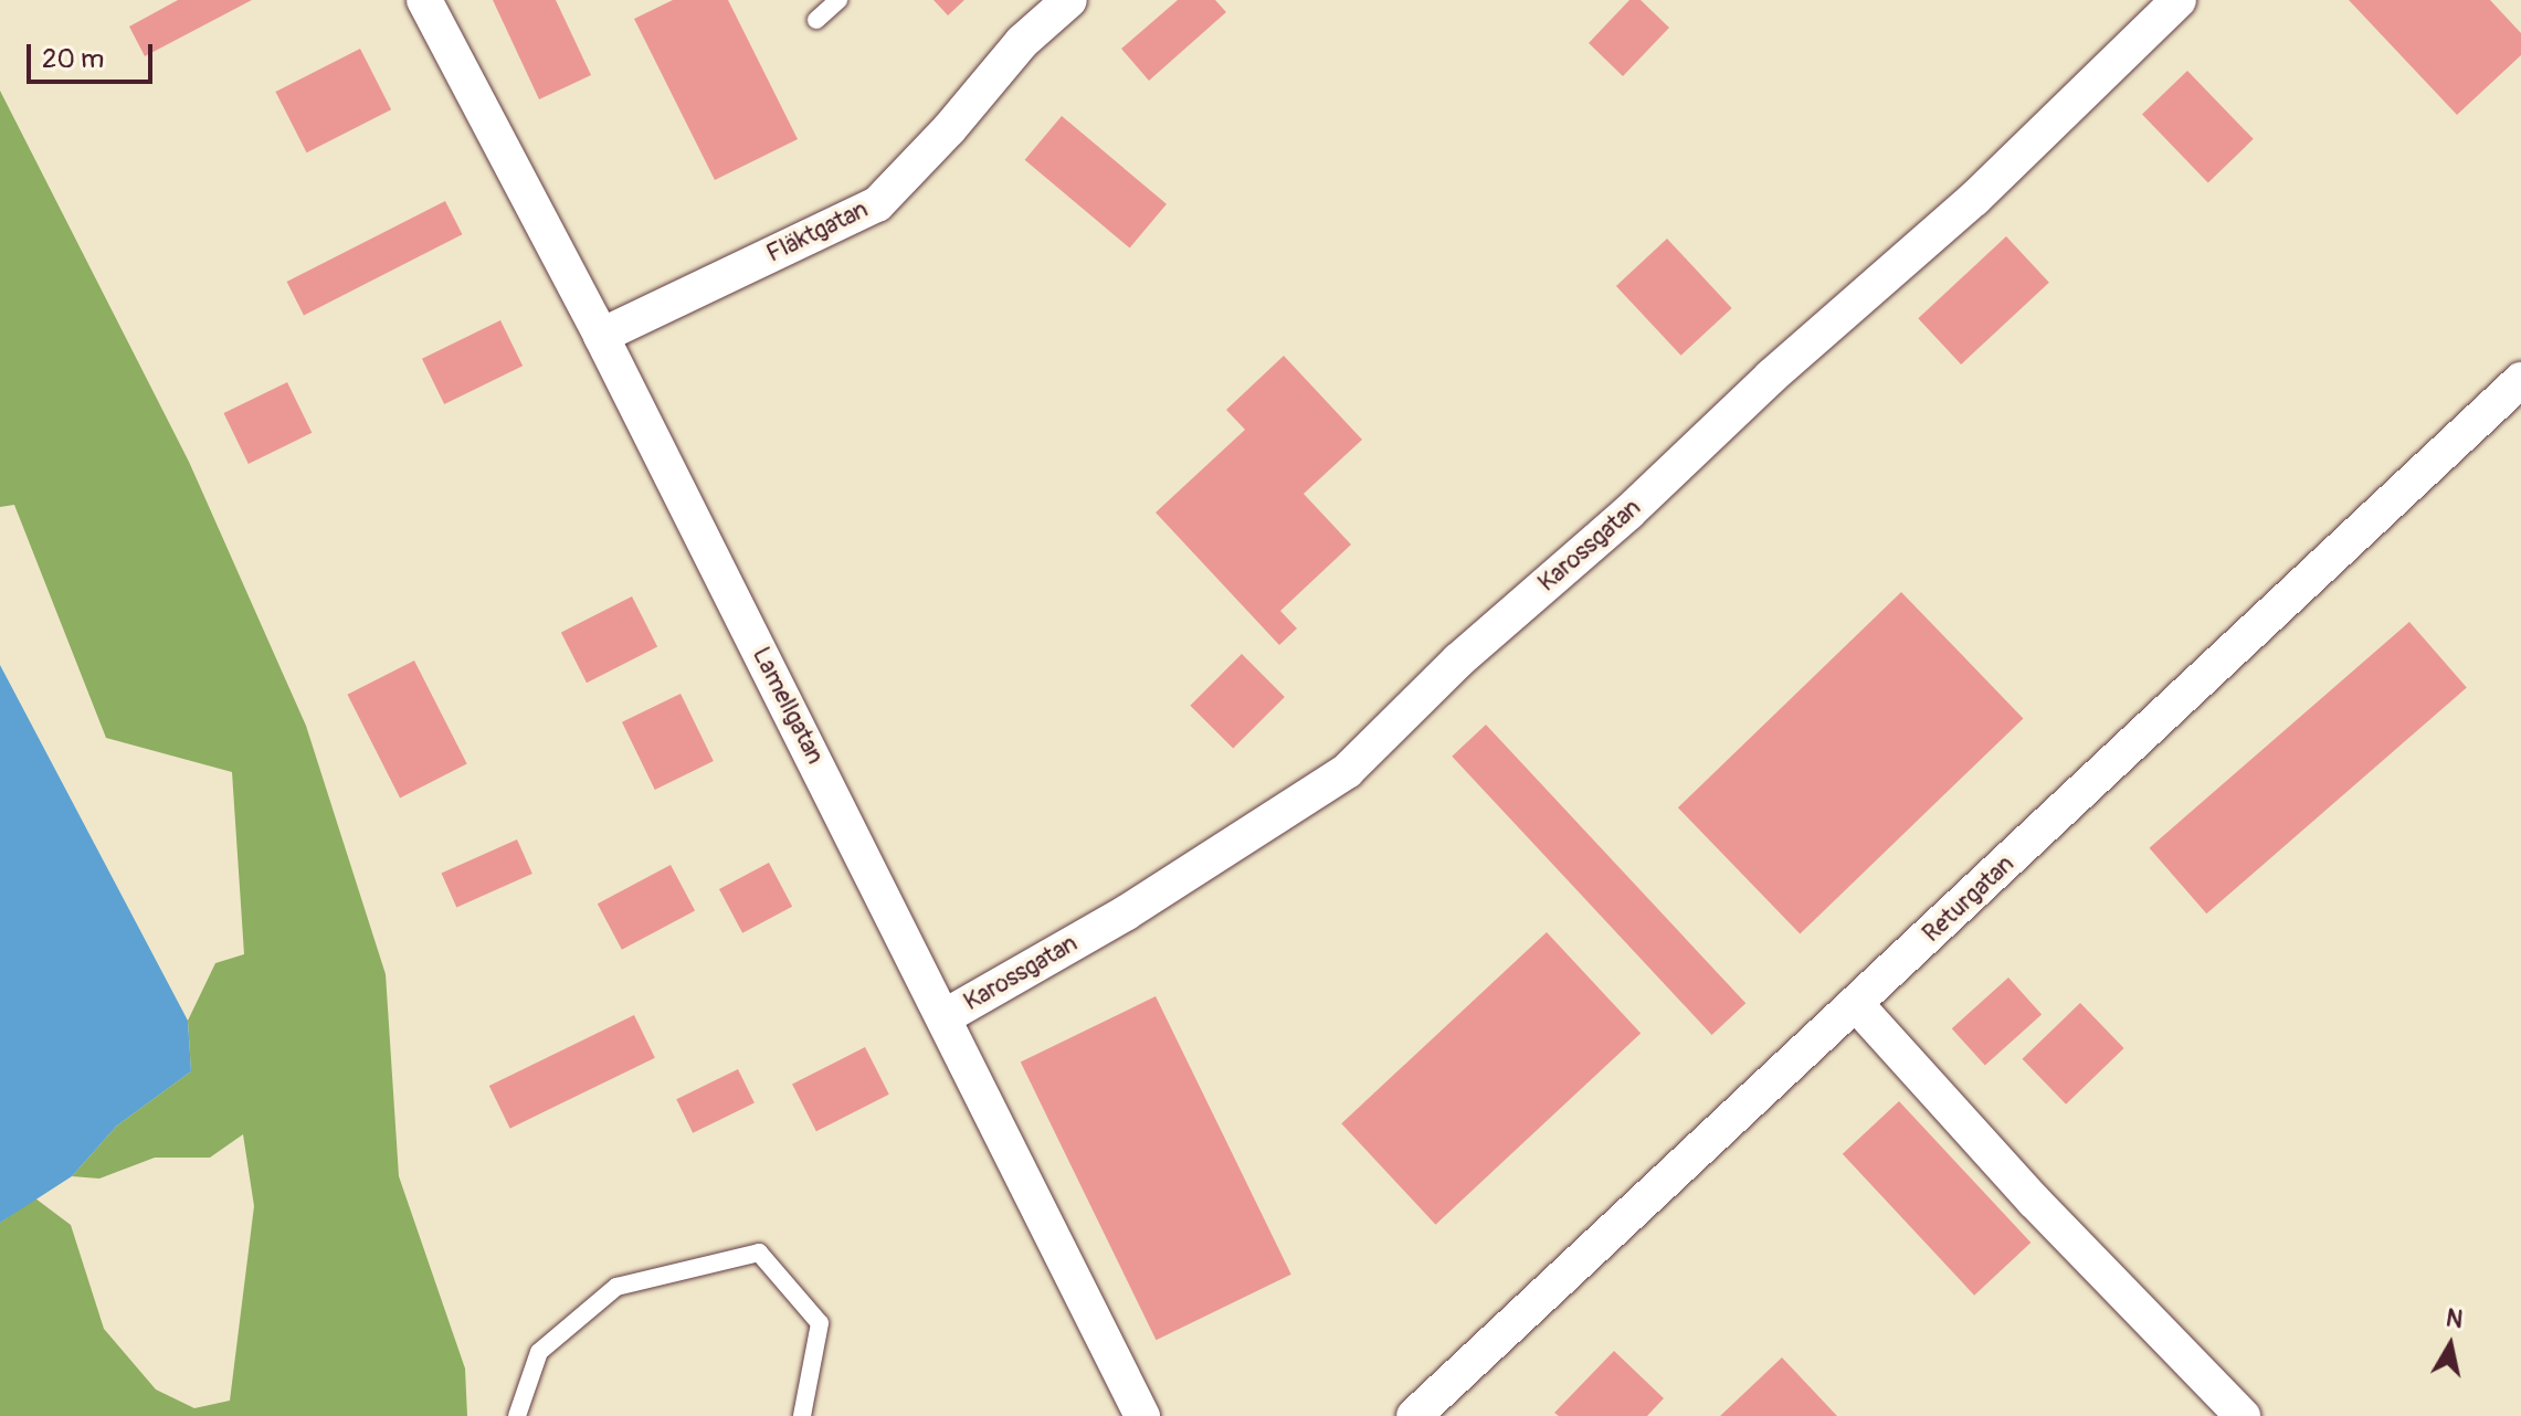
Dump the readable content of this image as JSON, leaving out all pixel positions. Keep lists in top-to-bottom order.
{
  "streets": {
    "street": [
      "Fläktgatan",
      "Karossgatan",
      "Lamellgatan",
      "Returgatan"
    ]
  },
  "crossings": [
    ["Fläktgatan", "Lamellgatan"],
    ["Karossgatan", "Lamellgatan"]
  ],
  "scale_bar": "20 m",
  "north": "top"
}
